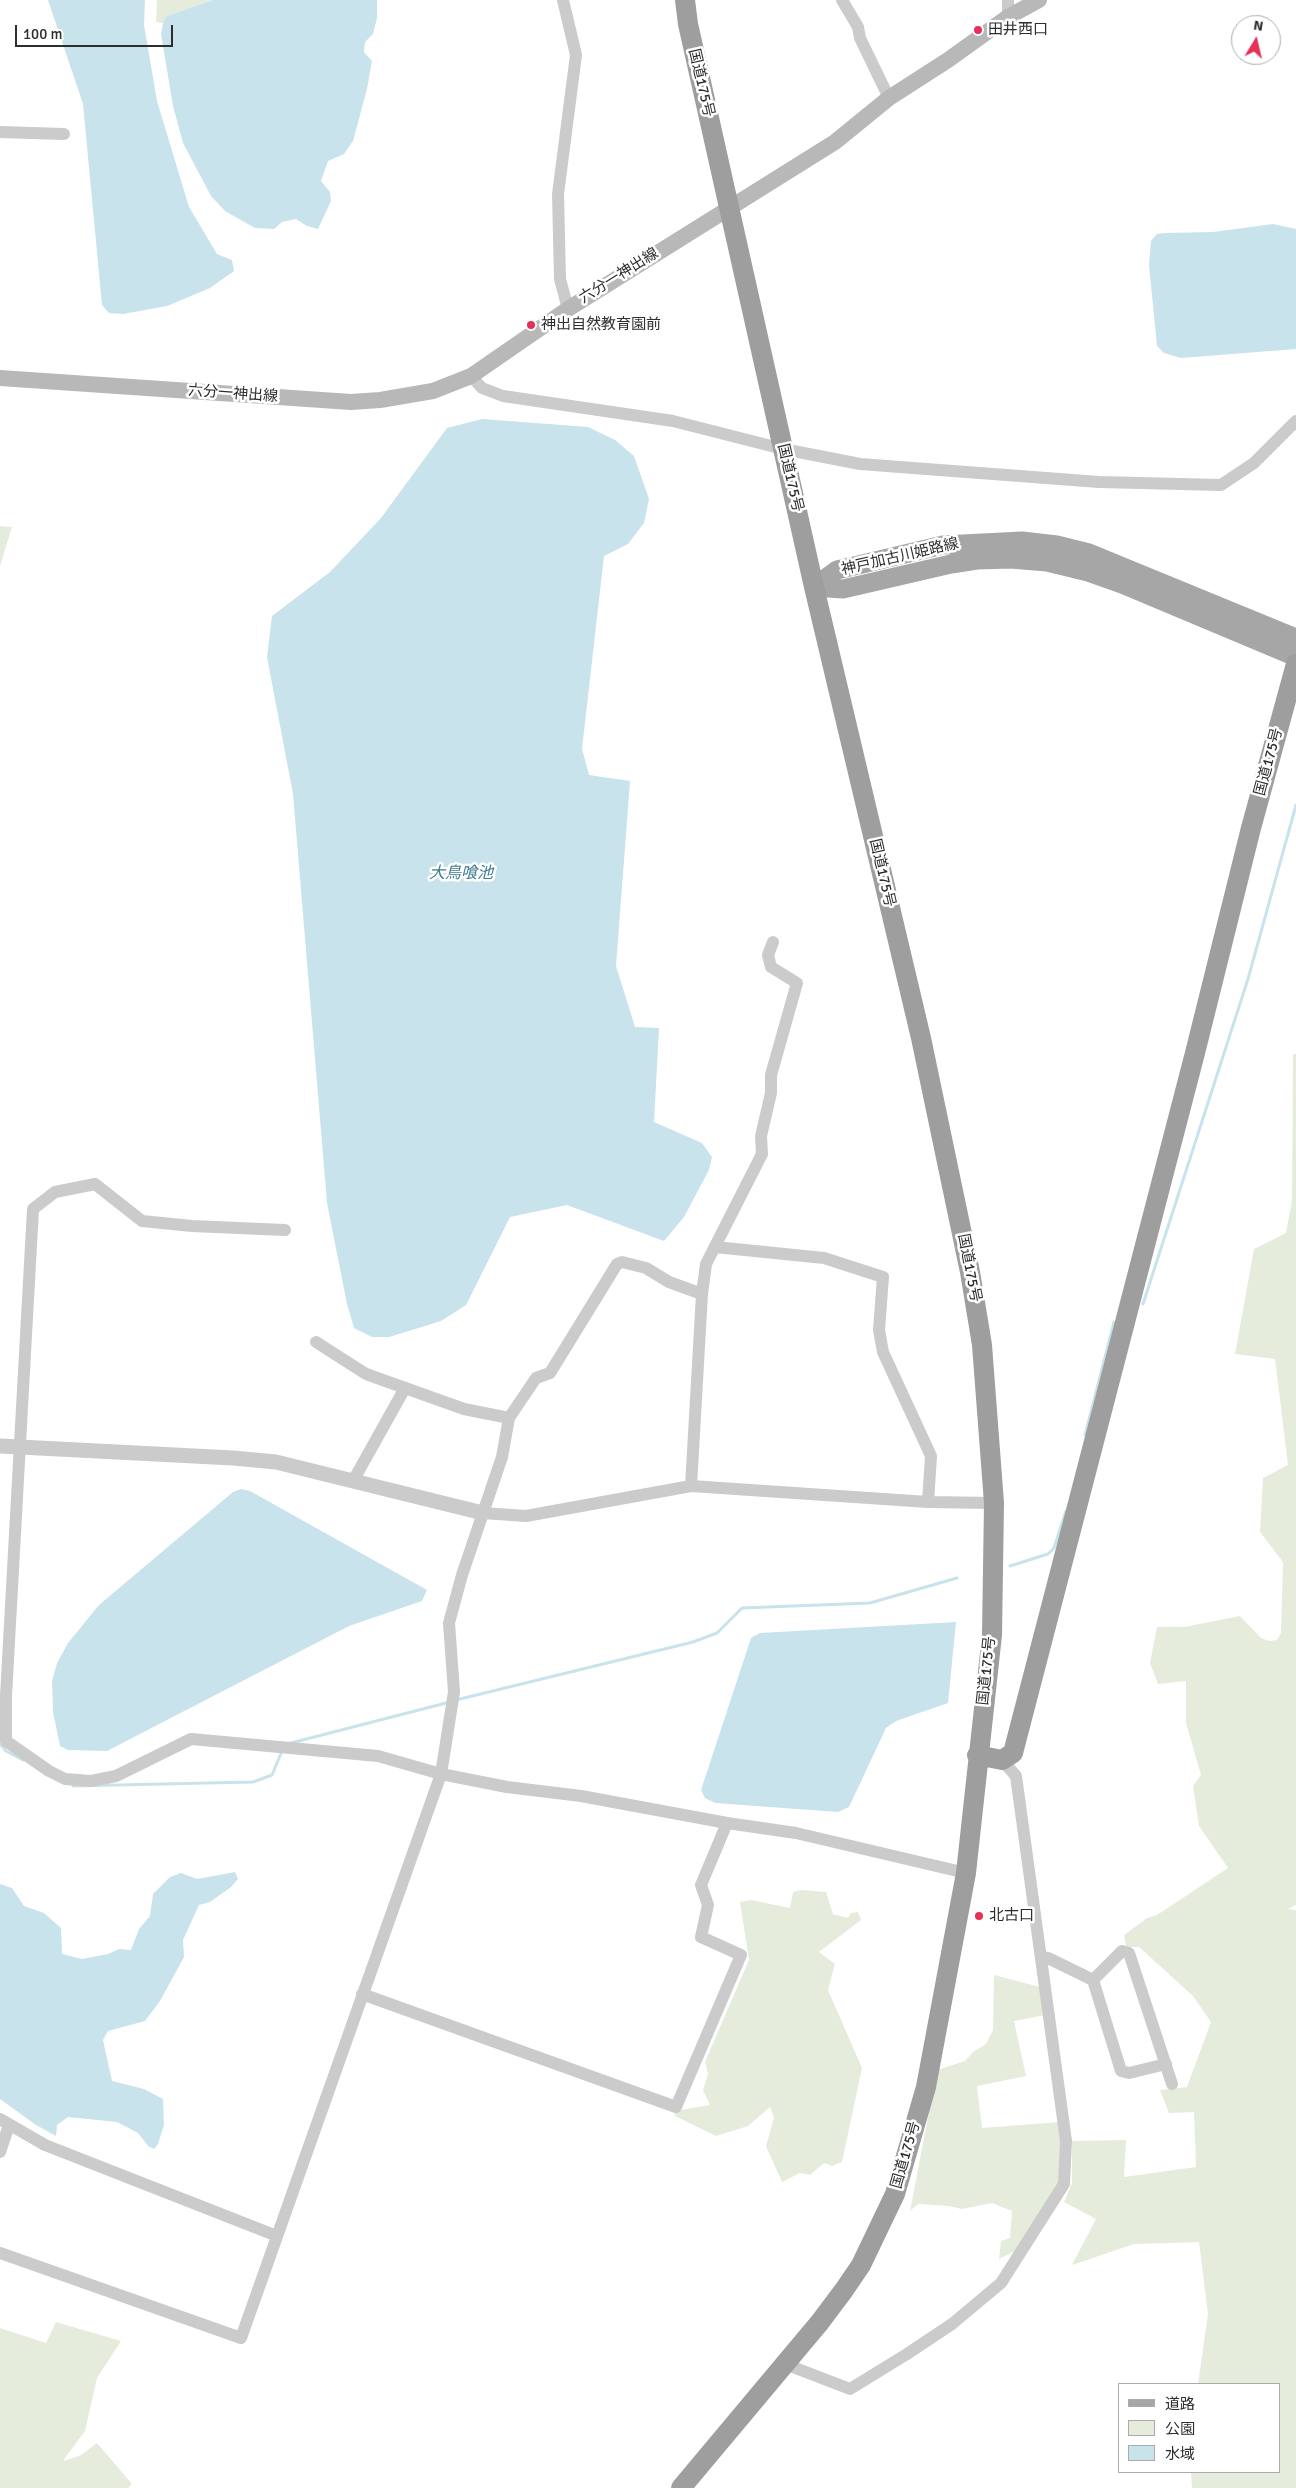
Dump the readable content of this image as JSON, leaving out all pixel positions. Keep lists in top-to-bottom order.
{
  "streets": {
    "highway": ["国道175号"],
    "main road": ["六分一神出線", "神戸加古川姫路線"]
  },
  "crossings": [
    ["国道175号", "六分一神出線"],
    ["国道175号", "神戸加古川姫路線"]
  ],
  "water": ["大鳥喰池"],
  "places": ["田井西口", "神出自然教育園前", "北古口"],
  "legend": ["道路", "公園", "水域"],
  "scale_bar": "100 m",
  "north": "top"
}
